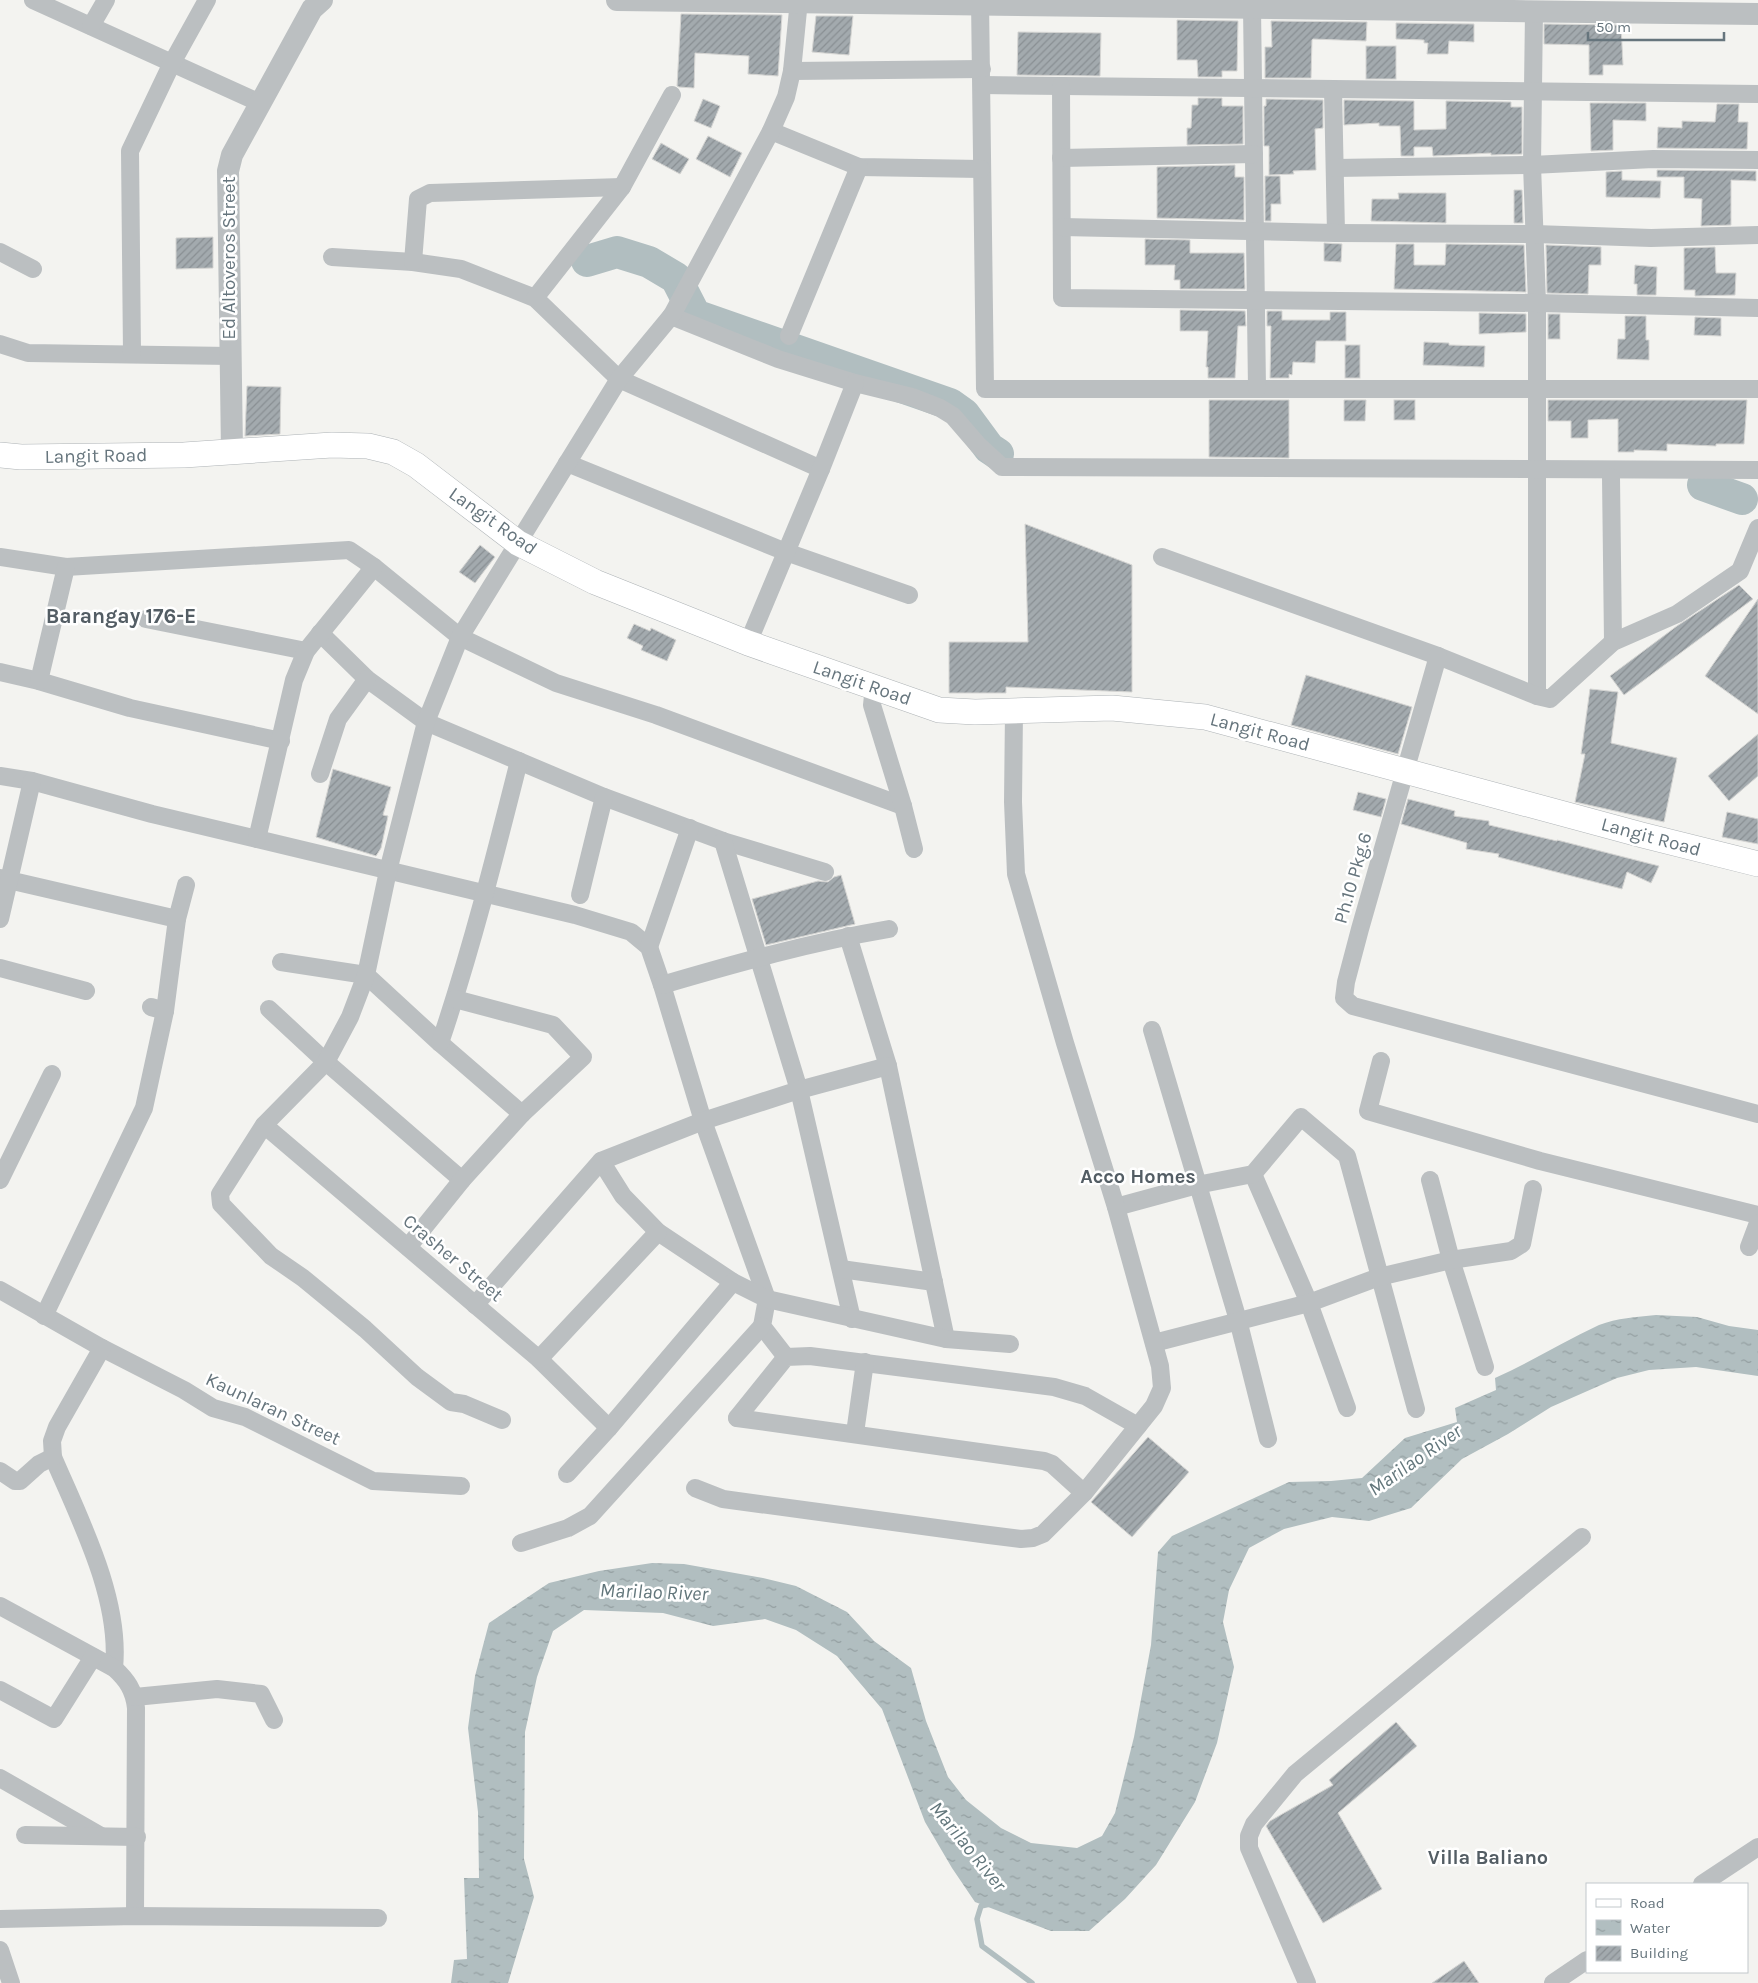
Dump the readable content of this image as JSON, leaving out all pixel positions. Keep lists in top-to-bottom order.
{
  "streets": {
    "main road": ["Langit Road"],
    "street": [
      "Ed Altoveros Street",
      "Ph.10 Pkg.6",
      "Crasher Street",
      "Kaunlaran Street"
    ]
  },
  "crossings": [
    ["Ed Altoveros Street", "Langit Road"],
    ["Langit Road", "Ph.10 Pkg.6"]
  ],
  "districts": ["Barangay 176-E", "Acco Homes", "Villa Baliano"],
  "water": ["Marilao River"],
  "legend": ["Road", "Water", "Building"],
  "scale_bar": "50 m"
}
